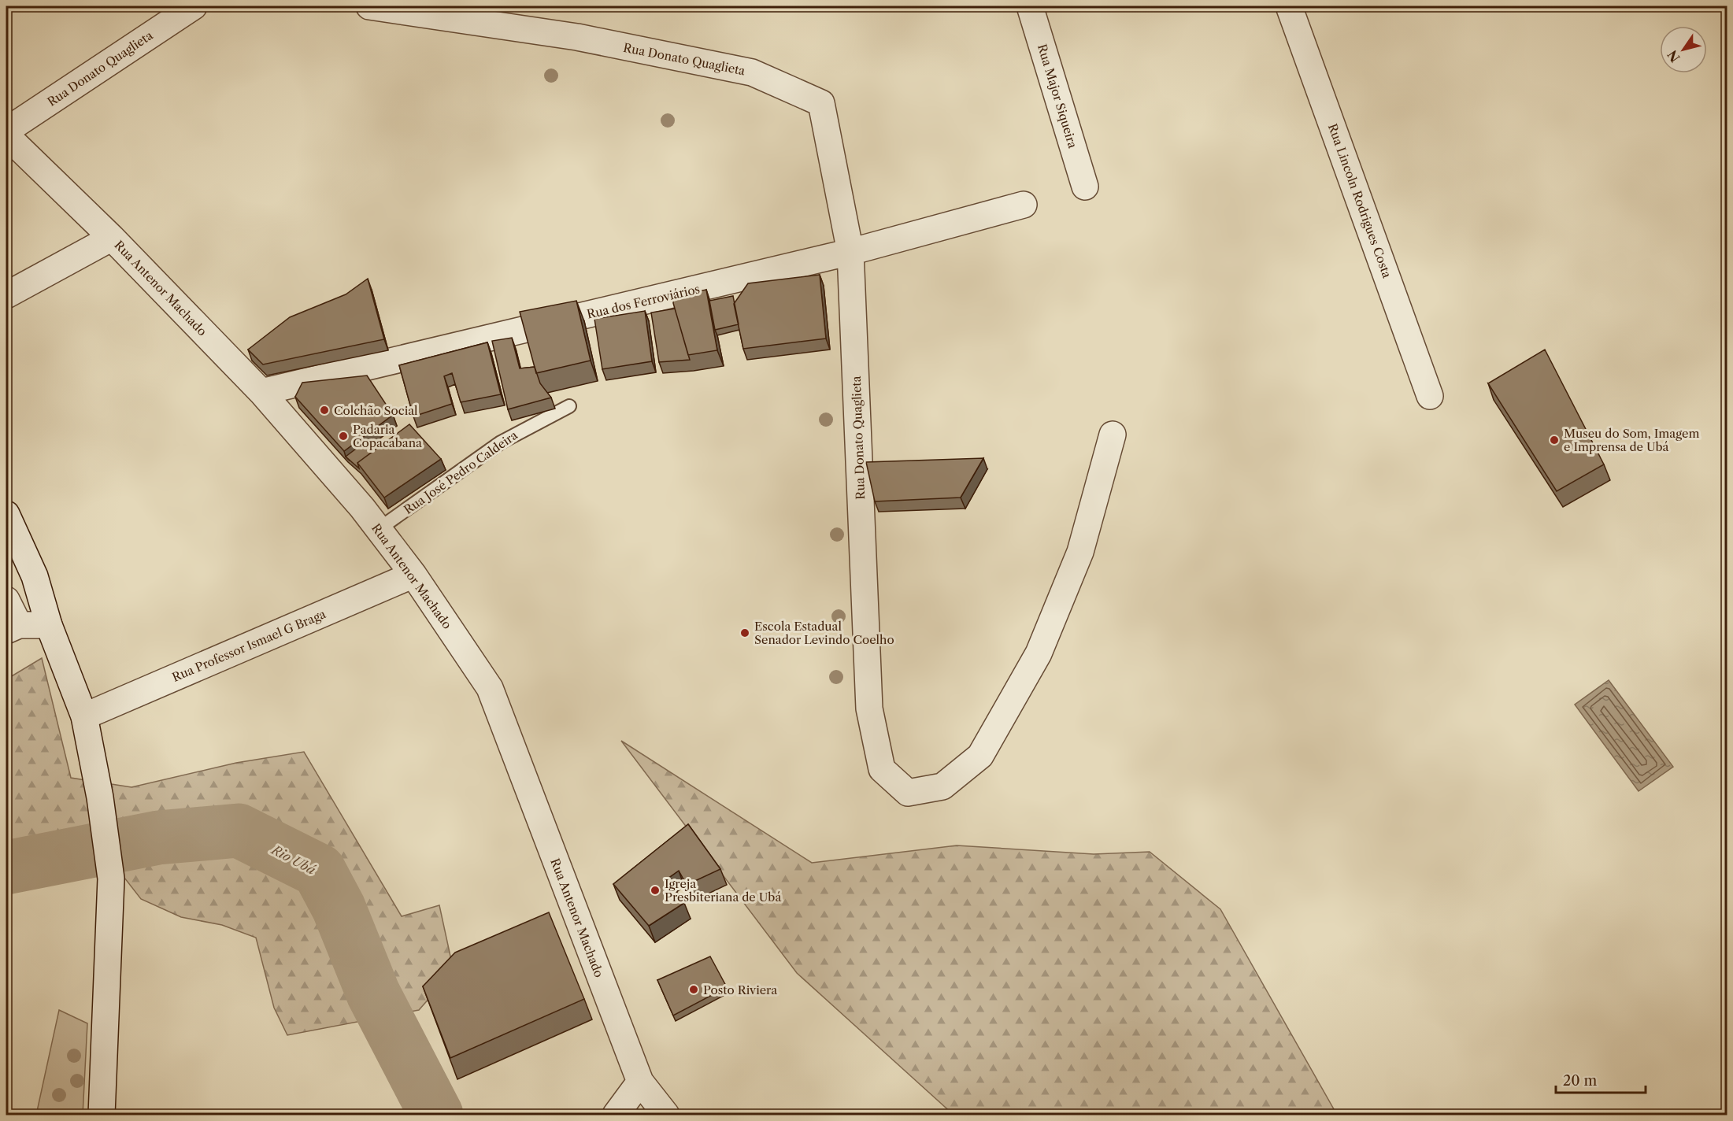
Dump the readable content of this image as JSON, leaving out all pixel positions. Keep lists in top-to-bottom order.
{
  "streets": {
    "street": [
      "Rua Donato Quaglieta",
      "Rua Major Siqueira",
      "Rua Lincoln Rodrigues Costa",
      "Rua Antenor Machado",
      "Rua dos Ferroviários",
      "Rua Professor Ismael G Braga"
    ],
    "lane": ["Rua José Pedro Caldeira"]
  },
  "crossings": [
    ["Rua Donato Quaglieta", "Rua dos Ferroviários"],
    ["Rua Antenor Machado", "Rua dos Ferroviários"],
    ["Rua Antenor Machado", "Rua José Pedro Caldeira"],
    ["Rua Antenor Machado", "Rua Professor Ismael G Braga"]
  ],
  "water": ["Rio Ubá"],
  "places": [
    "Colchão Social",
    "Padaria Copacabana",
    "Museu do Som, Imagem e Imprensa de Ubá",
    "Escola Estadual Senador Levindo Coelho",
    "Igreja Presbiteriana de Ubá",
    "Posto Riviera"
  ],
  "scale_bar": "20 m",
  "north": "bottom left"
}
